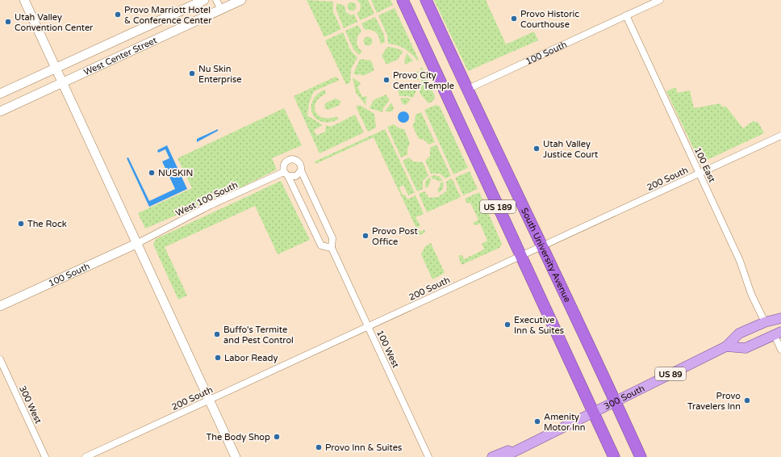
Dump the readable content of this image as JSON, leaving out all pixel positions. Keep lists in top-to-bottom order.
{
  "streets": {
    "highway": ["US 189", "South University Avenue"],
    "main road": [
      "100 South",
      "West Center Street",
      "US 89",
      "300 South"
    ],
    "street": [
      "100 East",
      "200 South",
      "West 100 South",
      "100 West",
      "300 West"
    ]
  },
  "crossings": [
    ["100 South", "100 East"],
    ["100 South", "West 100 South"],
    ["100 South", "South University Avenue"],
    ["100 East", "200 South"],
    ["100 East", "300 South"],
    ["200 South", "US 189"],
    ["200 South", "South University Avenue"],
    ["200 South", "100 West"],
    ["West 100 South", "100 West"],
    ["US 189", "300 South"],
    ["South University Avenue", "300 South"]
  ],
  "places": [
    "Provo Marriott Hotel & Conference Center",
    "Provo Historic Courthouse",
    "Utah Valley Convention Center",
    "Nu Skin Enterprise",
    "Provo City Center Temple",
    "Utah Valley Justice Court",
    "NUSKIN",
    "The Rock",
    "Provo Post Office",
    "Executive Inn & Suites",
    "Buffo's Termite and Pest Control",
    "Labor Ready",
    "Provo Travelers Inn",
    "Amenity Motor Inn",
    "The Body Shop",
    "Provo Inn & Suites"
  ]
}
